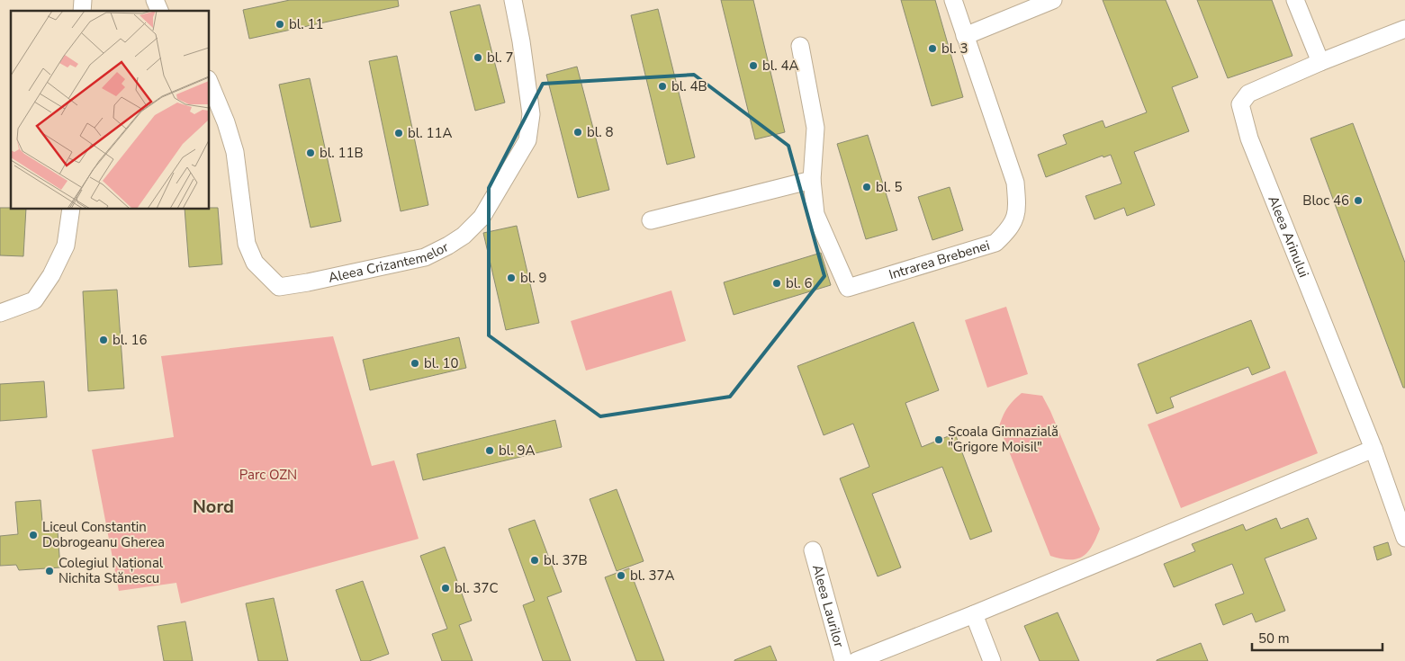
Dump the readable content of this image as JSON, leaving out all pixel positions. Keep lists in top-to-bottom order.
{
  "streets": {
    "street": [
      "Aleea Arinului",
      "Intrarea Brebenei",
      "Aleea Crizantemelor",
      "Aleea Laurilor"
    ]
  },
  "districts": ["Nord"],
  "parks": ["Parc OZN"],
  "places": [
    "bl. 11",
    "bl. 3",
    "bl. 7",
    "bl. 4A",
    "bl. 4B",
    "bl. 8",
    "bl. 11A",
    "bl. 11B",
    "bl. 5",
    "Bloc 46",
    "bl. 9",
    "bl. 6",
    "bl. 16",
    "bl. 10",
    "Școala Gimnazială \"Grigore Moisil\"",
    "bl. 9A",
    "Liceul Constantin Dobrogeanu Gherea",
    "bl. 37B",
    "Colegiul Național Nichita Stănescu",
    "bl. 37A",
    "bl. 37C"
  ],
  "scale_bar": "50 m"
}
